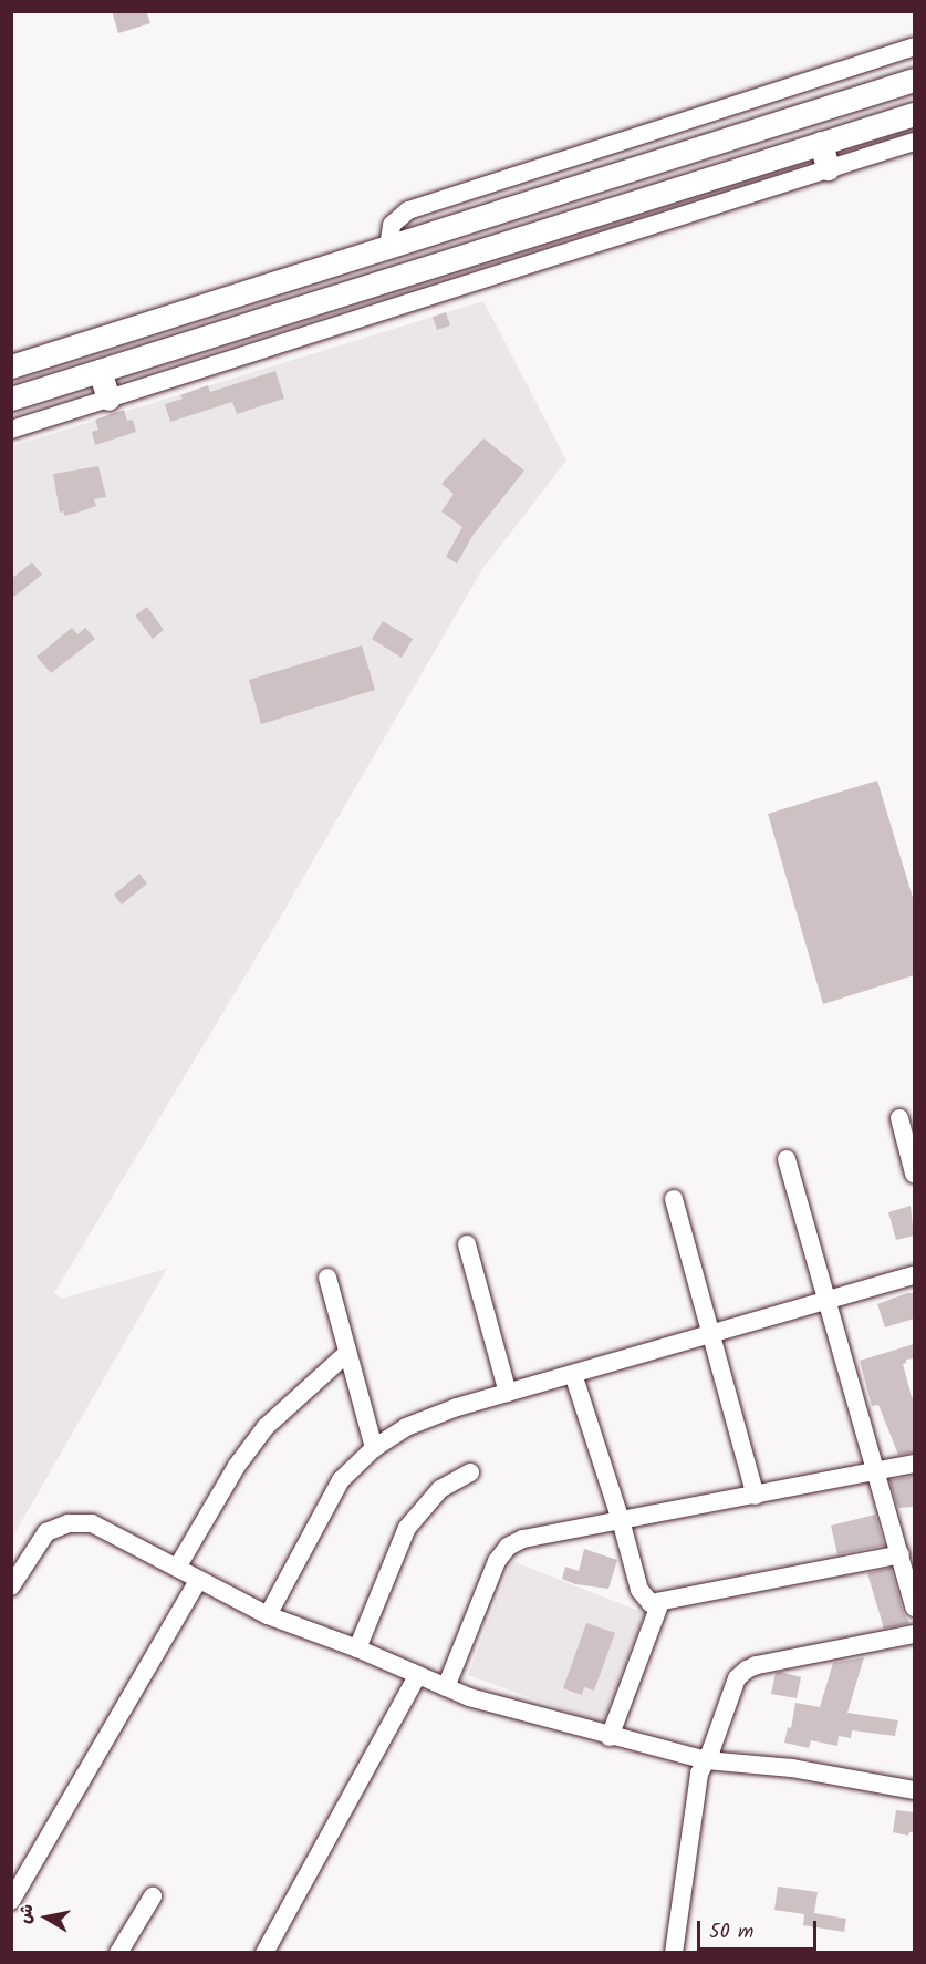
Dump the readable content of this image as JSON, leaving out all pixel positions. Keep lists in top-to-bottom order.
{
  "scale_bar": "50 m",
  "north": "left"
}
